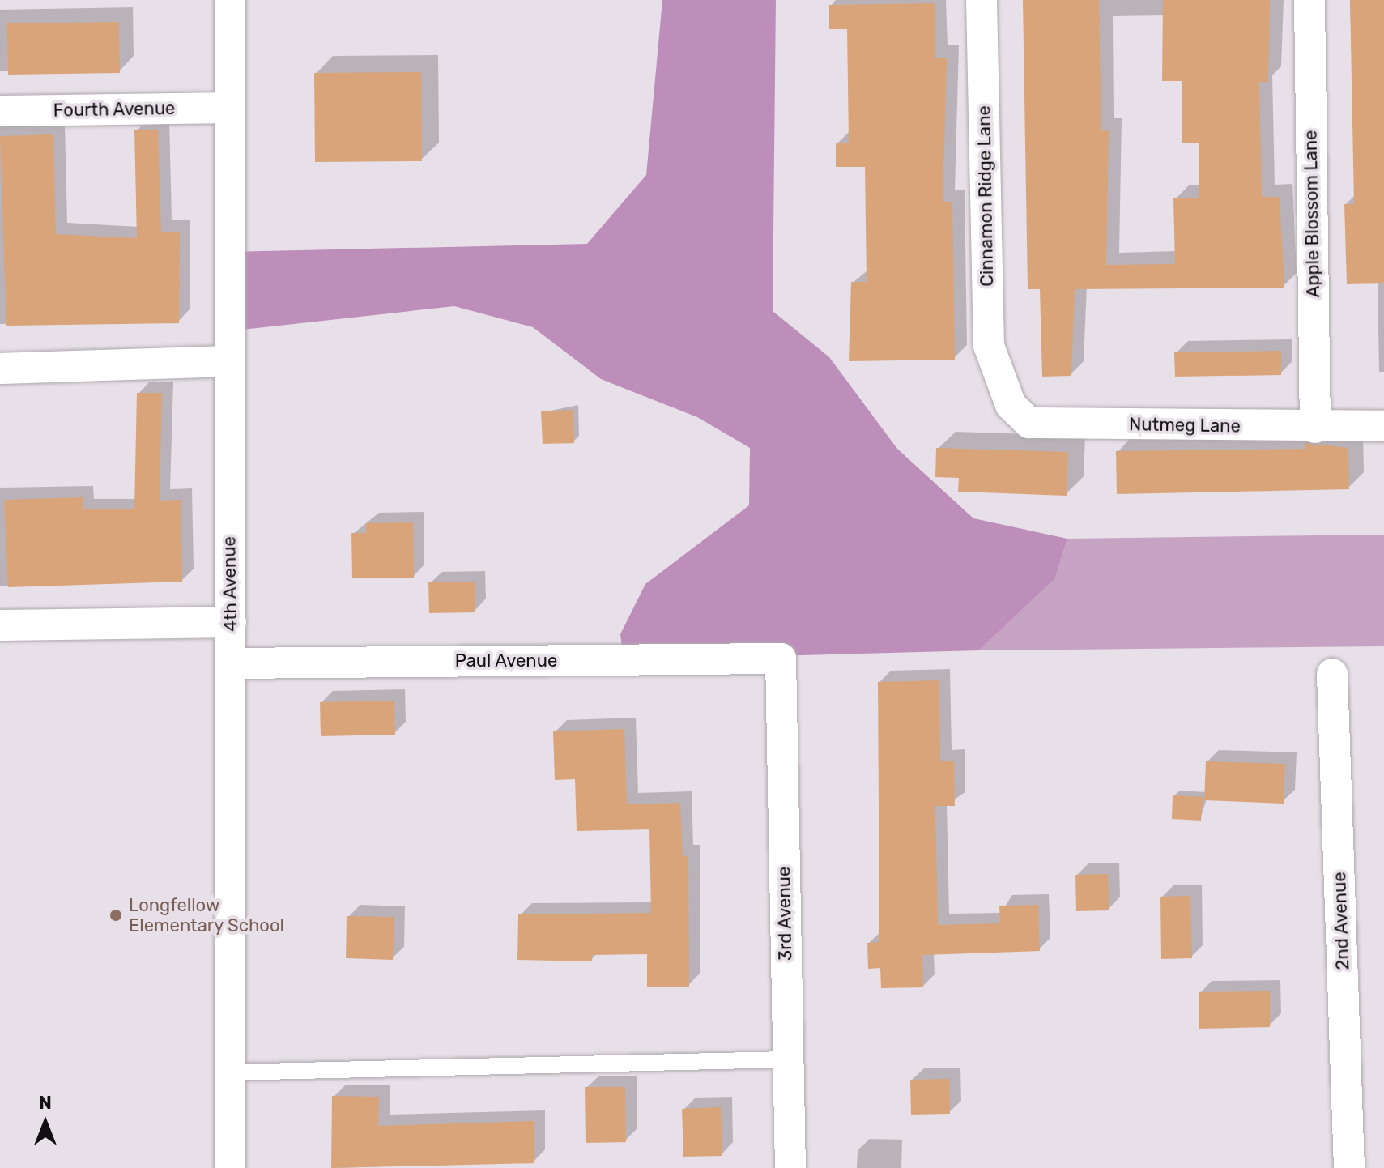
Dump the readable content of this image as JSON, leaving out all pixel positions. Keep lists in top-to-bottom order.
{
  "streets": {
    "street": [
      "Fourth Avenue",
      "Cinnamon Ridge Lane",
      "Apple Blossom Lane",
      "Nutmeg Lane",
      "4th Avenue",
      "Paul Avenue",
      "3rd Avenue",
      "2nd Avenue"
    ]
  },
  "crossings": [
    ["Fourth Avenue", "4th Avenue"],
    ["Cinnamon Ridge Lane", "Nutmeg Lane"],
    ["Apple Blossom Lane", "Nutmeg Lane"],
    ["4th Avenue", "Paul Avenue"],
    ["Paul Avenue", "3rd Avenue"]
  ],
  "places": ["Longfellow Elementary School"],
  "north": "top"
}
